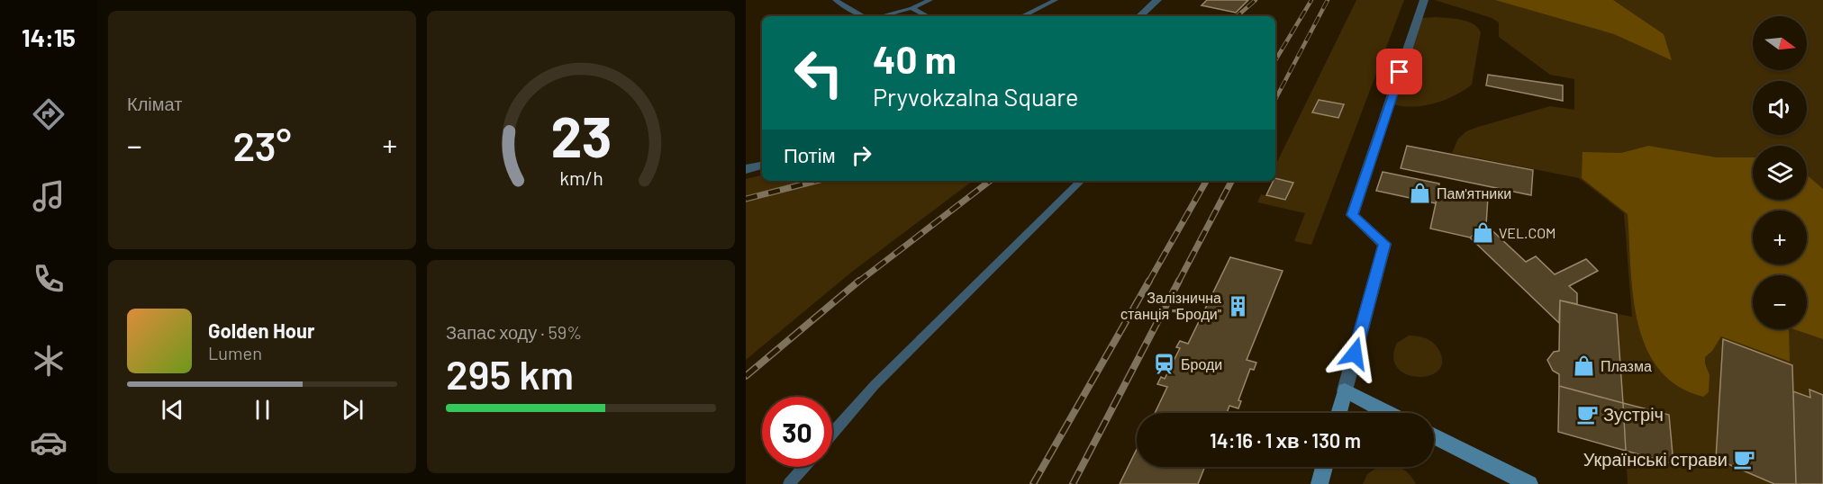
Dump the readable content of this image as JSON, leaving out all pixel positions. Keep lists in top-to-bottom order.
{
  "places": {
    "shop": ["Пам'ятники", "VEL.COM", "Плазма"],
    "building": ["Залізнична станція \"Броди\""],
    "station": ["Броди"],
    "cafe": ["Зустріч", "Українські страви"]
  },
  "north": "right",
  "page": {
    "tabs": "14:15",
    "tile": [
      "Клімат",
      ["Запас ходу · 59%", "295 km"]
    ],
    "map_buttons": ["+", "−"],
    "turn": ["40 m", "Pryvokzalna Square"],
    "heat": ["−", "23°", "+"],
    "then": "Потім",
    "song": ["Golden Hour", "Lumen"],
    "limit": "30",
    "trip": "14:16 · 1 хв · 130 m",
    "gauge": ["23", "km/h"]
  }
}
